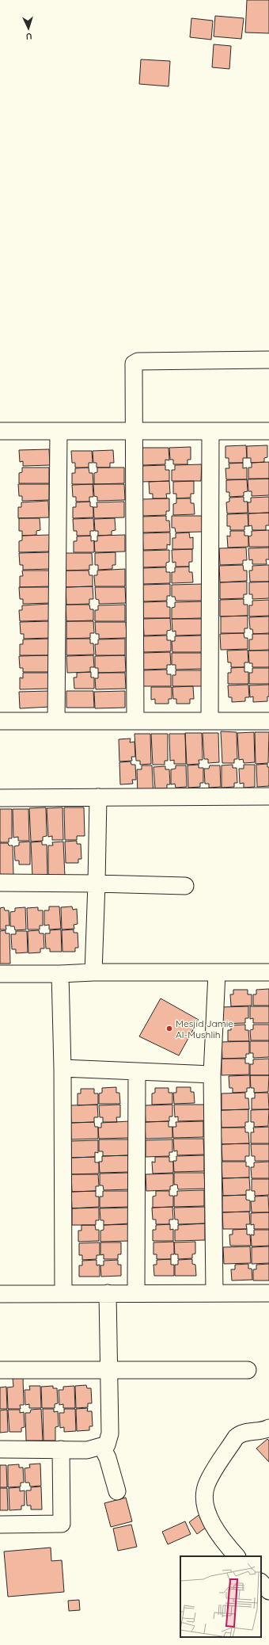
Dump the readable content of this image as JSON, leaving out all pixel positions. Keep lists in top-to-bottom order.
{
  "places": ["Mesjid Jamie Al-Mushlih"],
  "north": "bottom"
}
